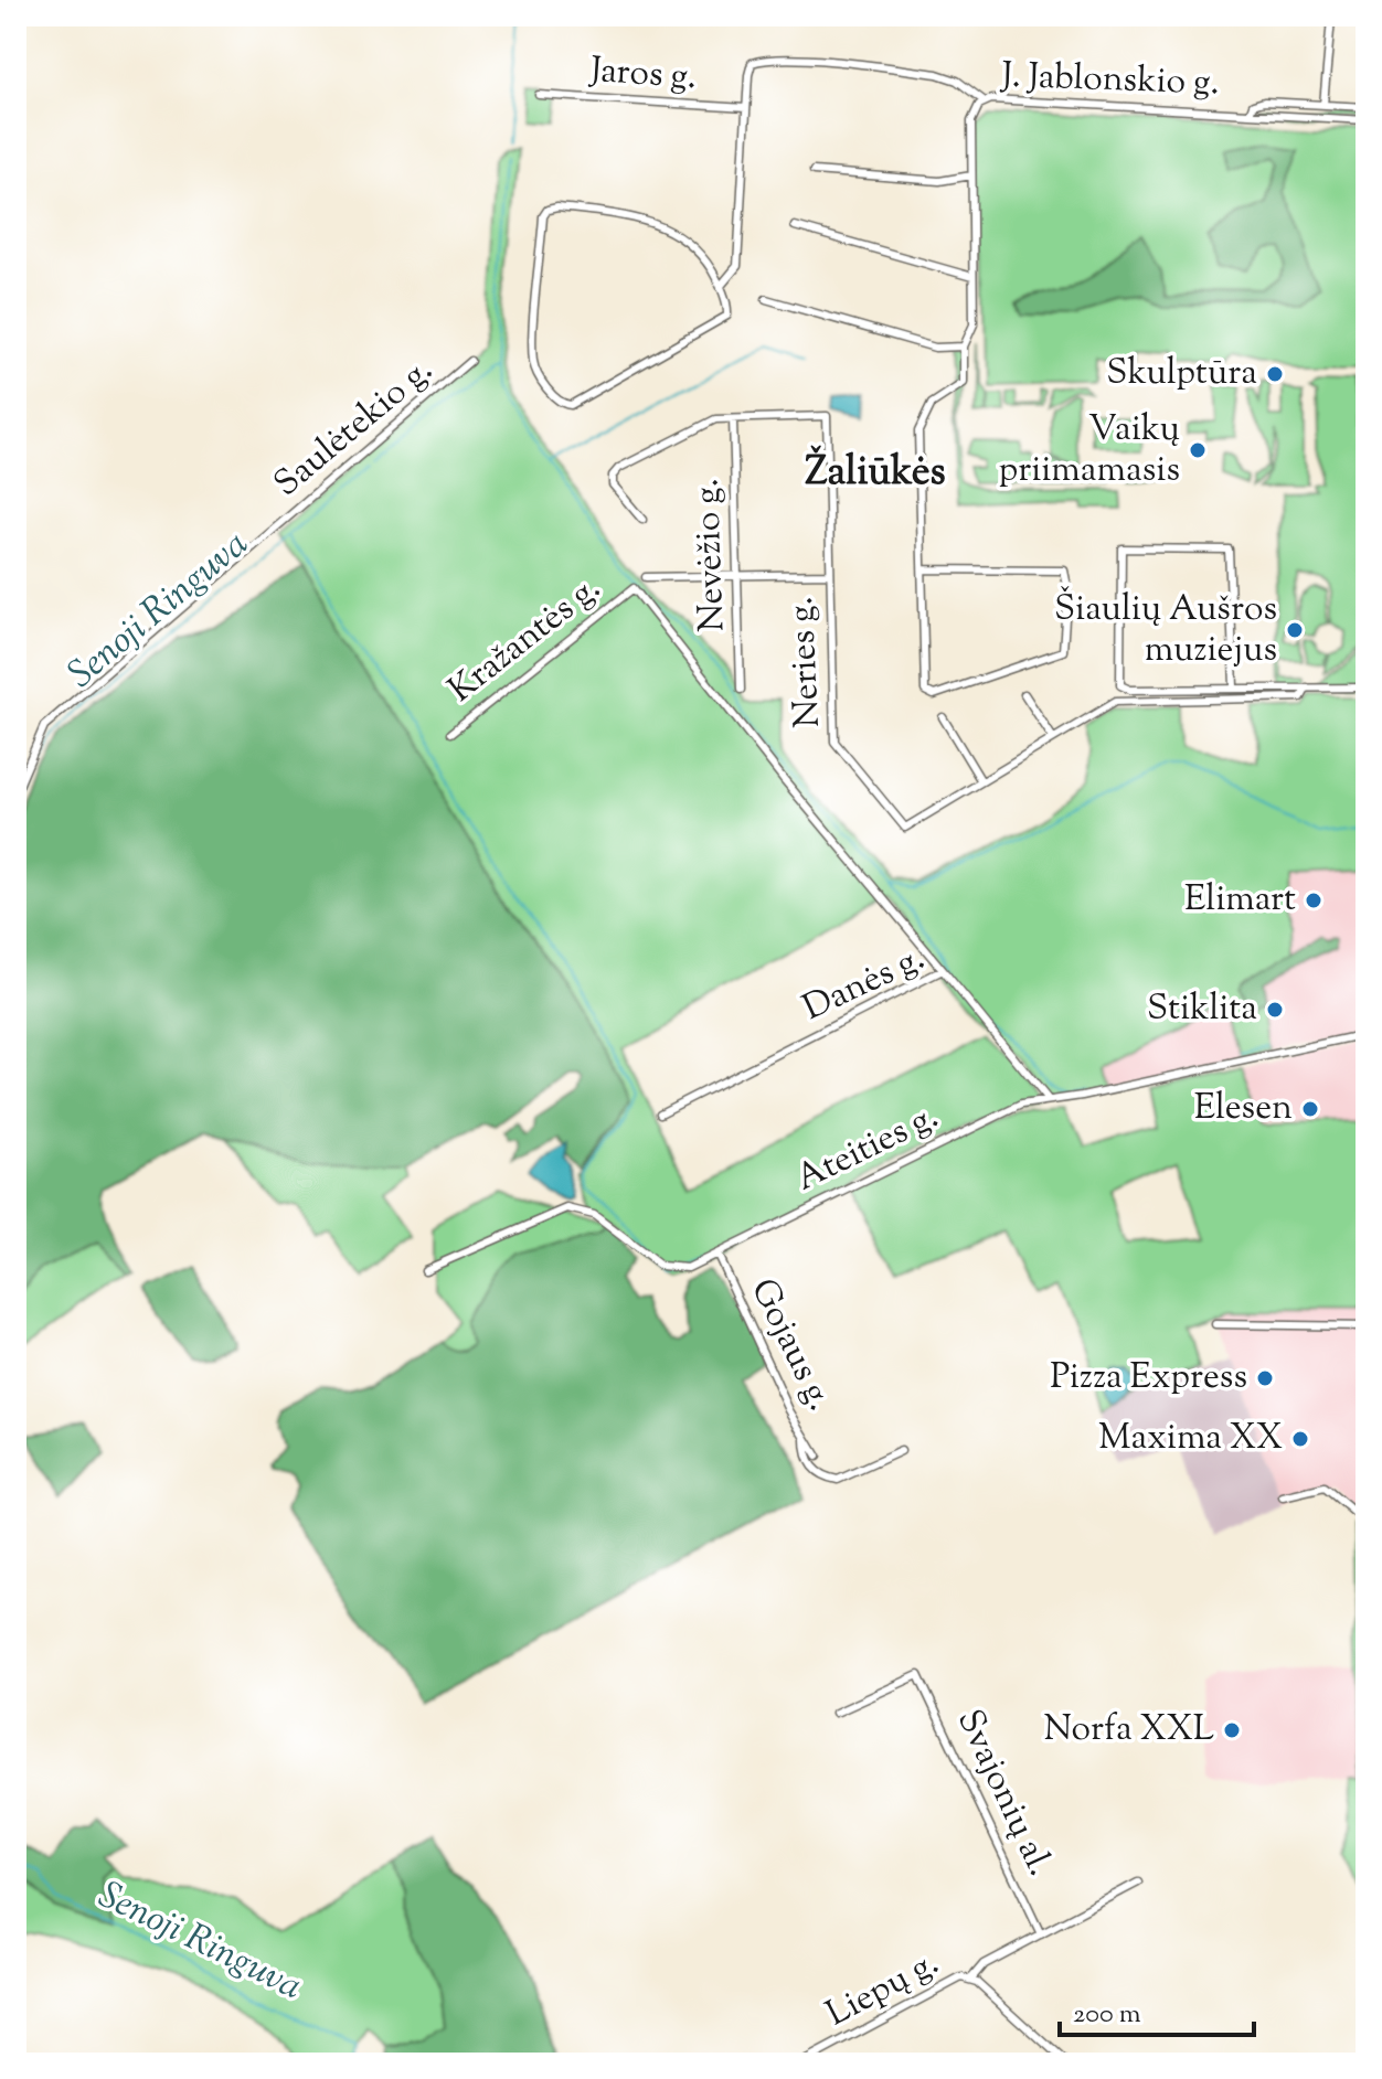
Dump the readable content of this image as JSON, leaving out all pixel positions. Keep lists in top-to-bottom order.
{
  "streets": {
    "street": [
      "Jaros g.",
      "J. Jablonskio g.",
      "Saulėtekio g.",
      "Nevėžio g.",
      "Kražantės g.",
      "Neries g.",
      "Danės g.",
      "Ateities g.",
      "Gojaus g.",
      "Svajonių al.",
      "Liepų g."
    ]
  },
  "crossings": [
    ["Nevėžio g.", "Neries g."],
    ["Kražantės g.", "Danės g."],
    ["Danės g.", "Ateities g."],
    ["Ateities g.", "Gojaus g."]
  ],
  "districts": ["Žaliūkės"],
  "water": ["Senoji Ringuva"],
  "places": [
    "Skulptūra",
    "Vaikų priimamasis",
    "Šiaulių Aušros muziejus",
    "Elimart",
    "Stiklita",
    "Elesen",
    "Pizza Express",
    "Maxima XX",
    "Norfa XXL"
  ],
  "scale_bar": "200 m"
}
